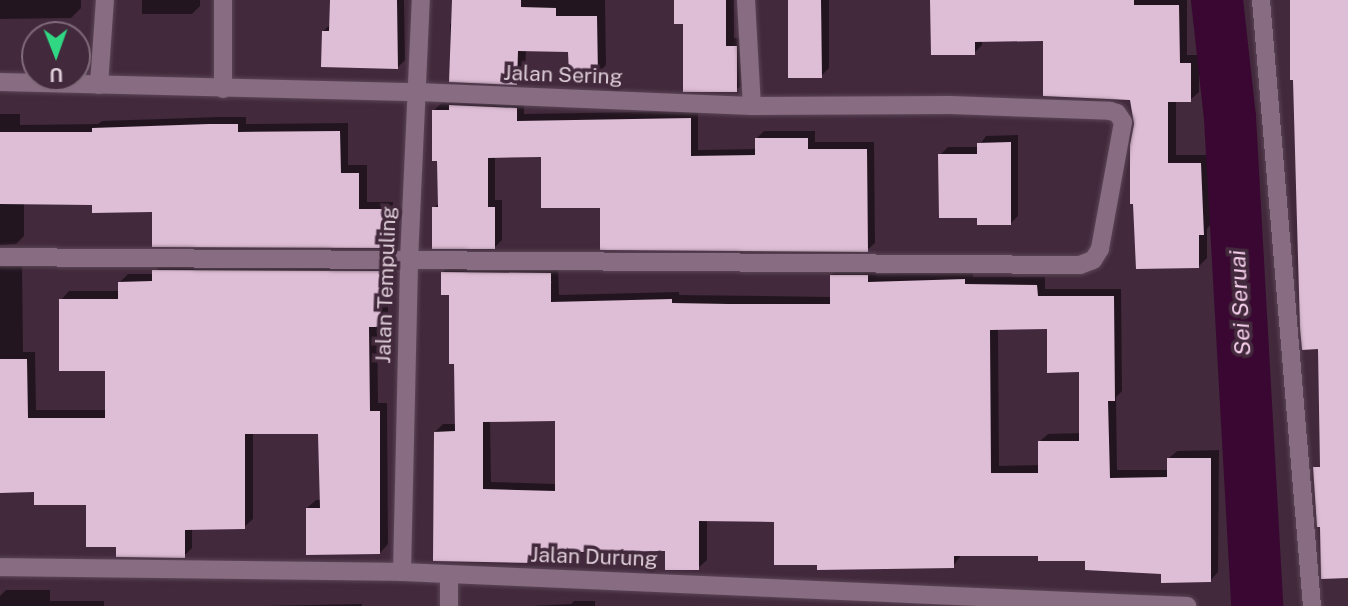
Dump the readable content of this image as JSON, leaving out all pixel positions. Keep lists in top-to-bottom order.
{
  "streets": {
    "street": ["Jalan Sering", "Jalan Tempuling", "Jalan Durung"]
  },
  "crossings": [
    ["Jalan Sering", "Jalan Tempuling"],
    ["Jalan Tempuling", "Jalan Durung"]
  ],
  "water": ["Sei Seruai"],
  "north": "bottom"
}
